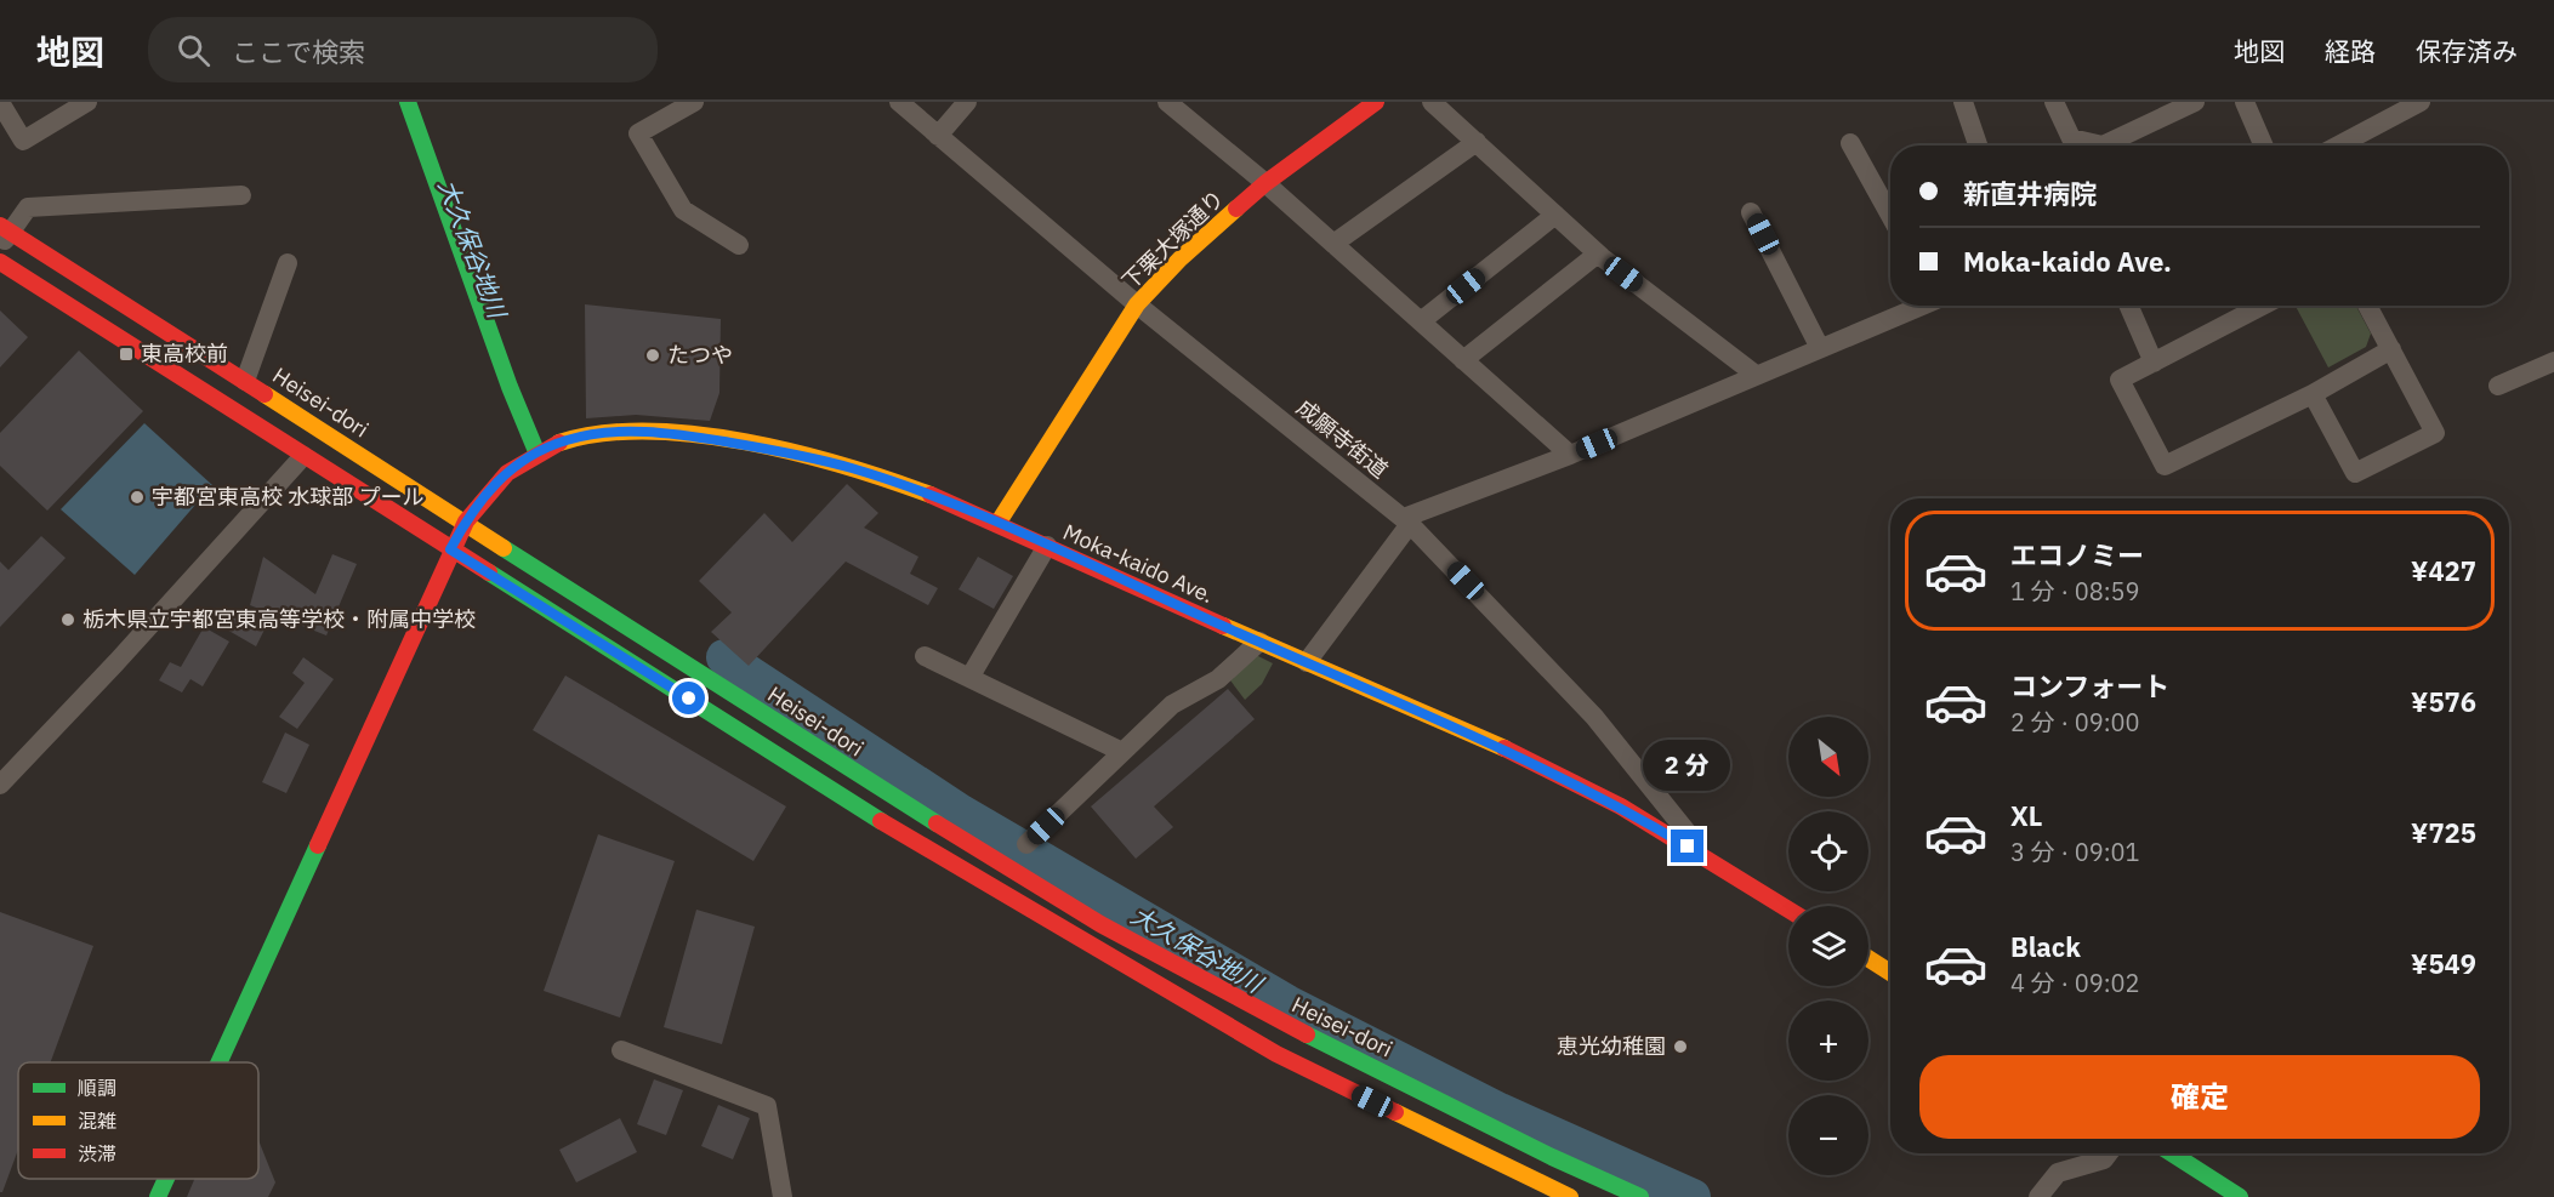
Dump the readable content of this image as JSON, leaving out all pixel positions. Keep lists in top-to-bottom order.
{
  "streets": {
    "main road": ["下栗大塚通り", "Heisei-dori", "Moka-kaido Ave."],
    "street": ["成願寺街道"]
  },
  "crossings": [
    ["下栗大塚通り", "成願寺街道"],
    ["下栗大塚通り", "Moka-kaido Ave."],
    ["Heisei-dori", "Moka-kaido Ave."],
    ["成願寺街道", "Moka-kaido Ave."]
  ],
  "water": ["大久保谷地川"],
  "places": {
    "transit": ["東高校前"],
    "other": [
      "たつや",
      "宇都宮東高校 水球部 プール",
      "栃木県立宇都宮東高等学校・附属中学校",
      "恵光幼稚園"
    ]
  },
  "legend": ["順調", "混雑", "渋滞"],
  "north": "bottom right",
  "page": {
    "header": "地図",
    "search": "ここで検索",
    "nav": ["地図", "経路", "保存済み"],
    "banner": ["新直井病院", "Moka-kaido Ave."],
    "list": [
      {
        "name": "エコノミー",
        "note": "1 分 · 08:59",
        "value": "¥427"
      },
      {
        "name": "コンフォート",
        "note": "2 分 · 09:00",
        "value": "¥576"
      },
      {
        "name": "XL",
        "note": "3 分 · 09:01",
        "value": "¥725"
      },
      {
        "name": "Black",
        "note": "4 分 · 09:02",
        "value": "¥549"
      }
    ],
    "map_buttons": ["+", "−"],
    "bubble": "2 分",
    "buttons": "確定"
  }
}
